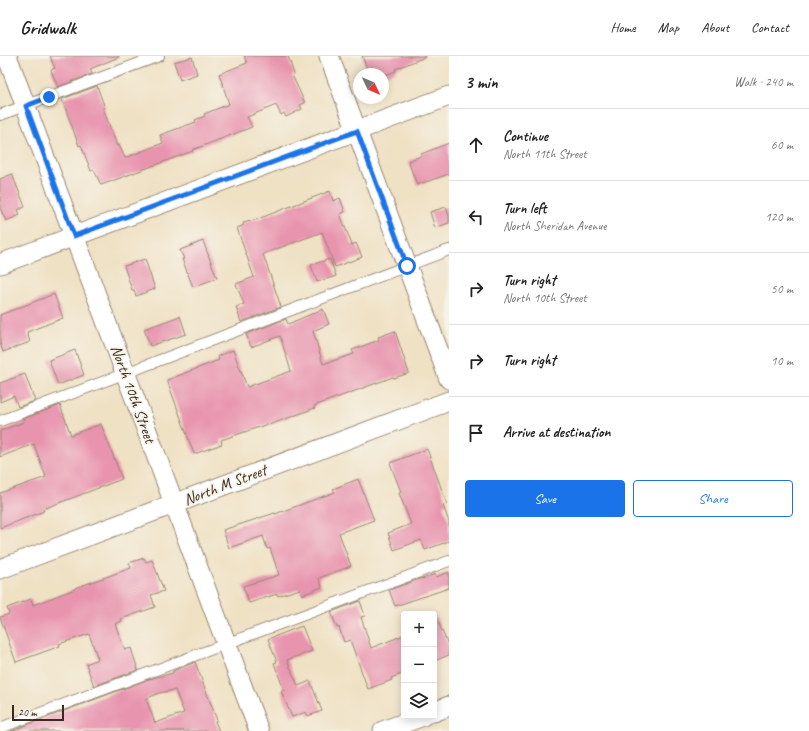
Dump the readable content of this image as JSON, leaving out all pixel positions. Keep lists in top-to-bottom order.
{
  "streets": {
    "street": ["North 10th Street", "North M Street"]
  },
  "crossings": [
    ["North 10th Street", "North M Street"]
  ],
  "scale_bar": "20 m",
  "north": "bottom right",
  "page": {
    "header": "Gridwalk",
    "nav": [
      "Home",
      "Map",
      "About",
      "Contact"
    ],
    "heading": ["3 min", "Walk · 240 m"],
    "list": [
      ["Continue", "North 11th Street", "60 m"],
      ["Turn left", "North Sheridan Avenue", "120 m"],
      ["Turn right", "North 10th Street", "50 m"],
      ["Turn right", "10 m"],
      "Arrive at destination"
    ],
    "buttons": ["Save", "Share"],
    "map_buttons": ["+", "−"],
    "scale": "20 m"
  }
}
